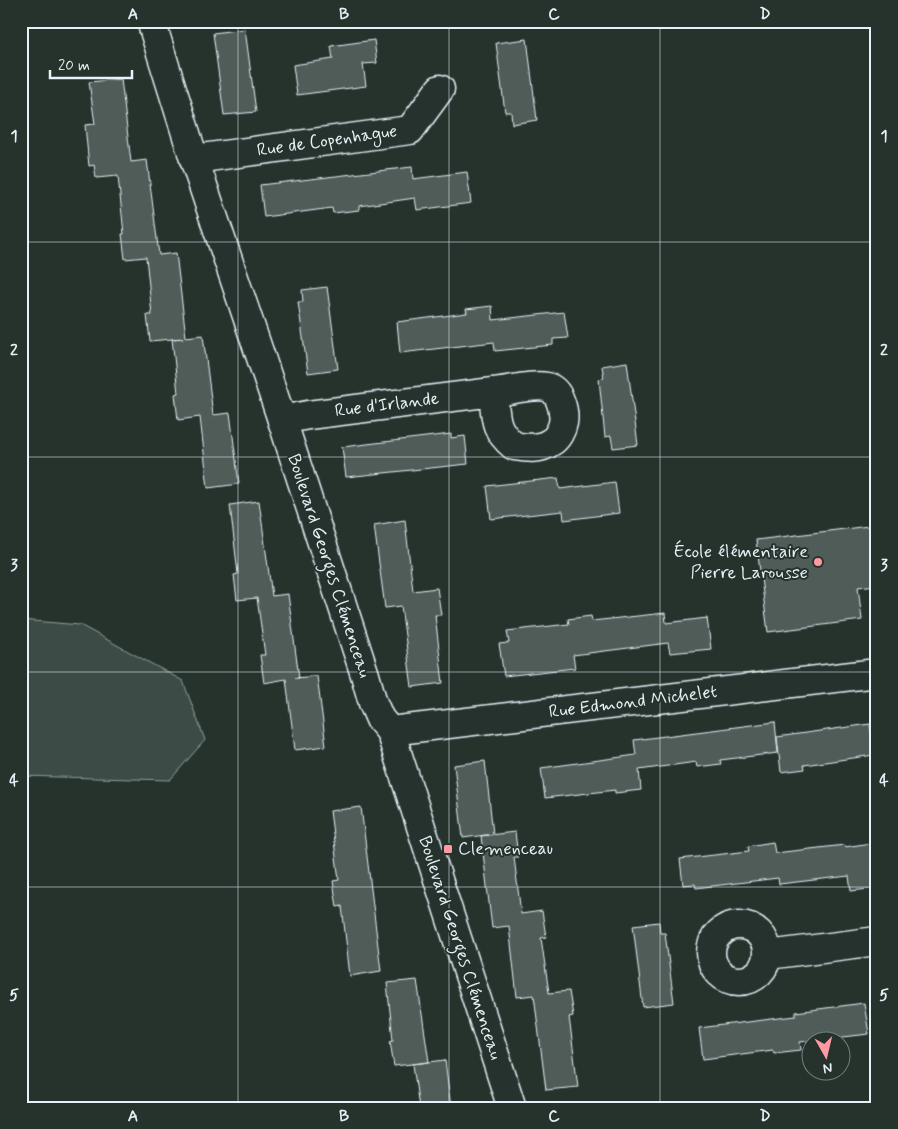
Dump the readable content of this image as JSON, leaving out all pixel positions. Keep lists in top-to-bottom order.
{
  "streets": {
    "street": [
      "Rue de Copenhague",
      "Rue d'Irlande",
      "Boulevard Georges Clémenceau",
      "Rue Edmond Michelet"
    ]
  },
  "crossings": [
    ["Rue de Copenhague", "Boulevard Georges Clémenceau"],
    ["Rue d'Irlande", "Boulevard Georges Clémenceau"],
    ["Boulevard Georges Clémenceau", "Rue Edmond Michelet"]
  ],
  "places": {
    "other": ["École élémentaire Pierre Larousse"],
    "transit": ["Clemenceau"]
  },
  "scale_bar": "20 m",
  "north": "bottom",
  "grid": {
    "columns": [
      "A",
      "B",
      "C",
      "D"
    ],
    "rows": [
      "1",
      "2",
      "3",
      "4",
      "5"
    ]
  }
}
